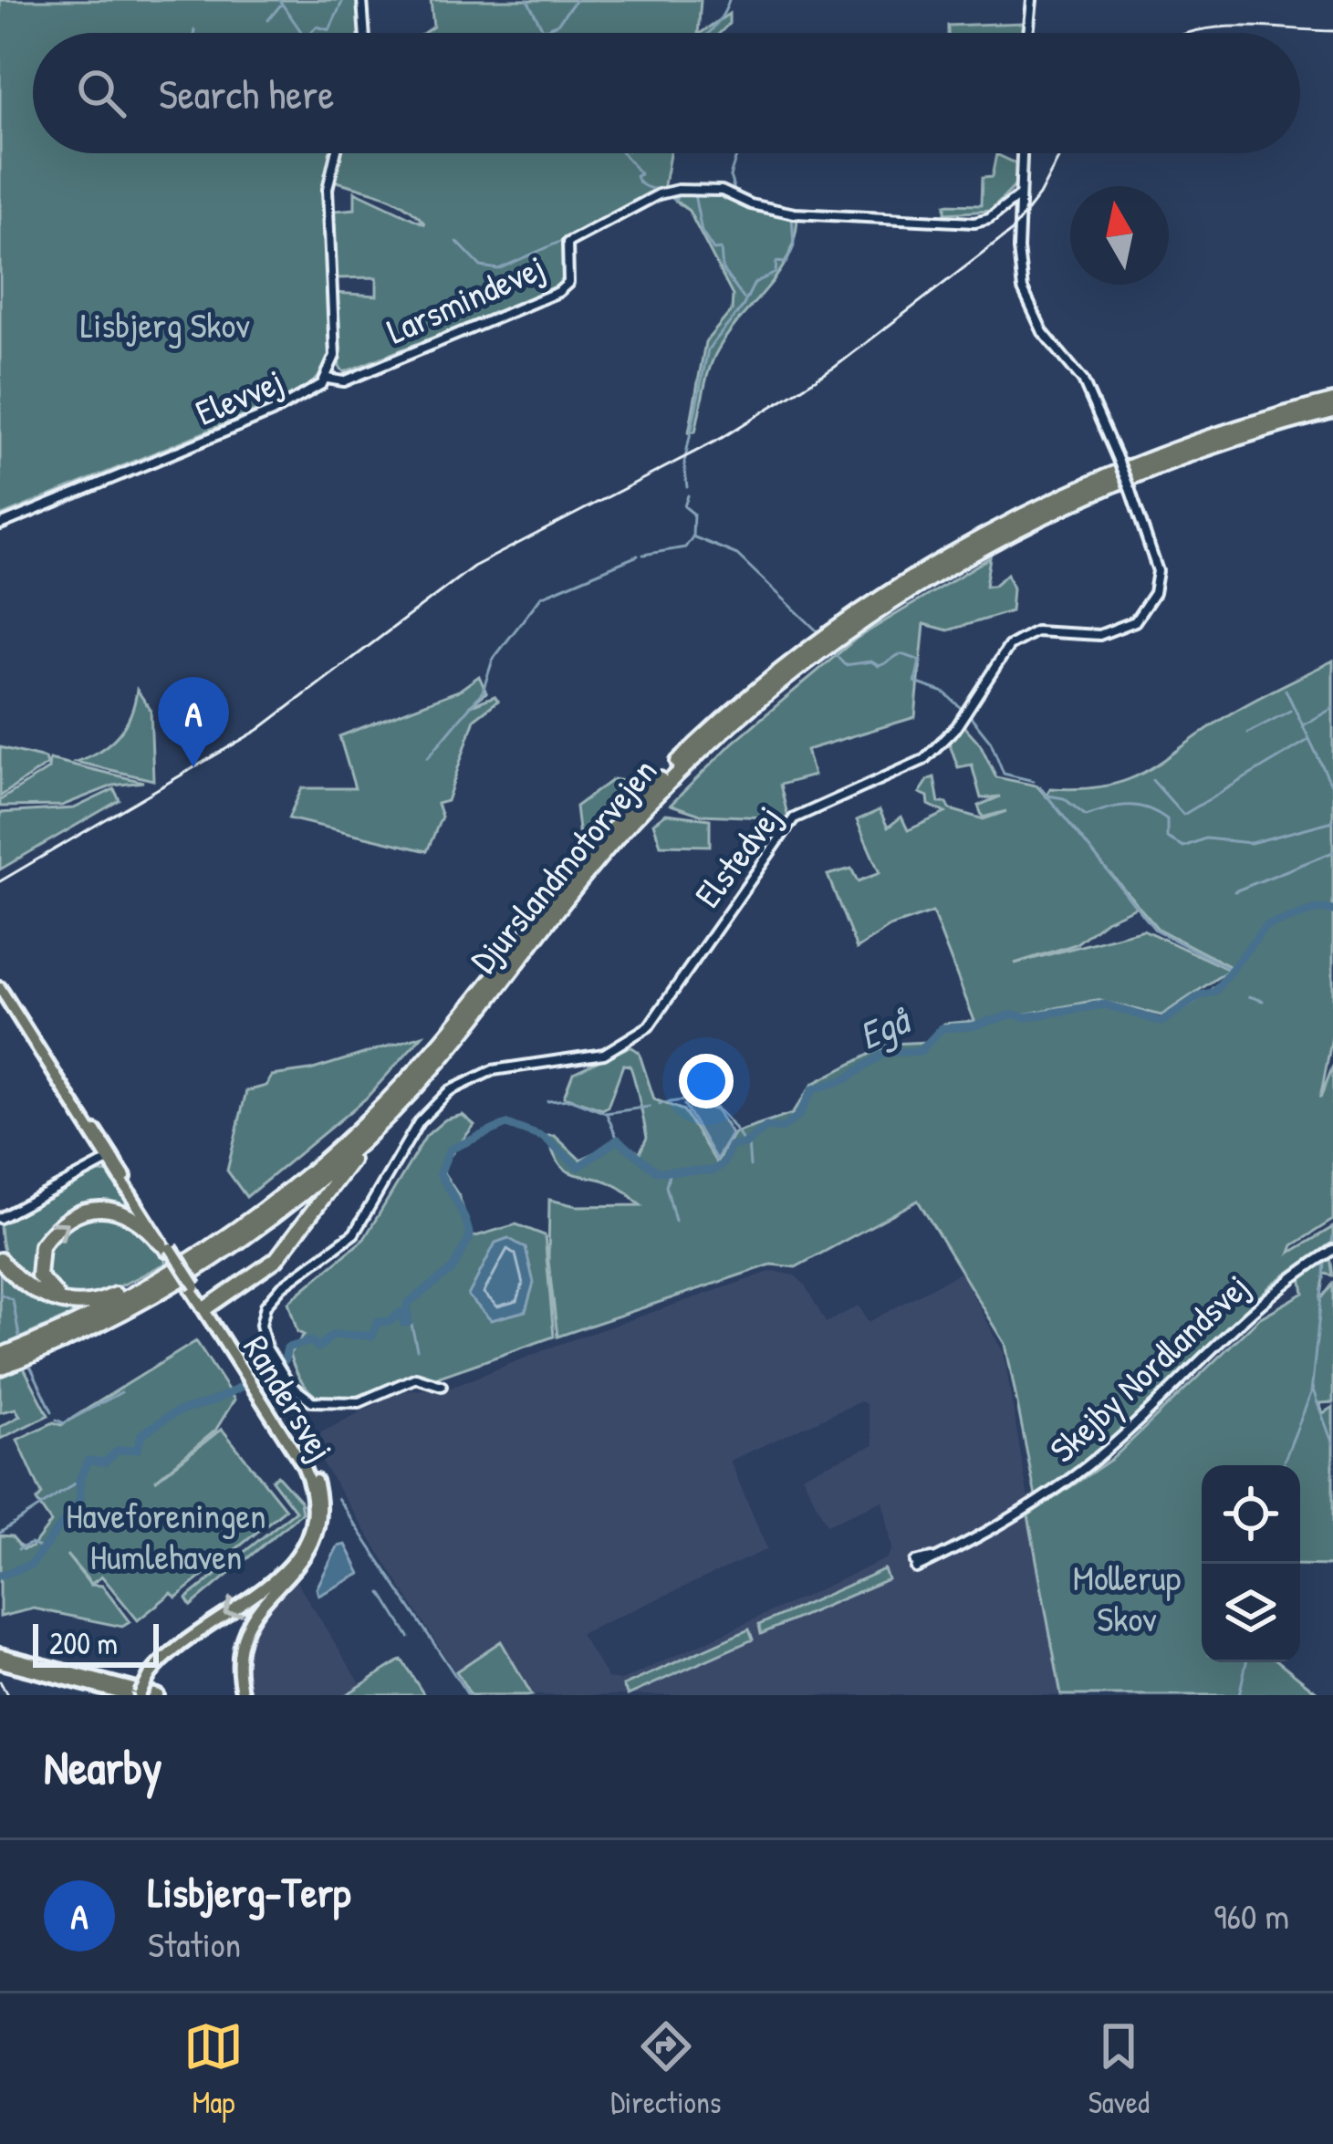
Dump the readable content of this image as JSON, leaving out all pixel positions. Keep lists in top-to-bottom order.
{
  "streets": {
    "highway": ["Djurslandmotorvejen"],
    "main road": ["Randersvej"],
    "street": [
      "Larsmindevej",
      "Elevvej",
      "Elstedvej",
      "Skejby Nordlandsvej"
    ]
  },
  "crossings": [
    ["Larsmindevej", "Elevvej"],
    ["Larsmindevej", "Elstedvej"]
  ],
  "water": ["Egå"],
  "parks": ["Lisbjerg Skov", "Haveforeningen Humlehaven", "Mollerup Skov"],
  "scale_bar": "200 m",
  "north": "top",
  "page": {
    "search": "Search here",
    "pins": "A",
    "scale": "200 m",
    "heading": "Nearby",
    "list": [
      {
        "mark": "A",
        "name": "Lisbjerg-Terp",
        "note": "Station",
        "value": "960 m"
      }
    ],
    "nav": ["Map", "Directions", "Saved"]
  }
}
